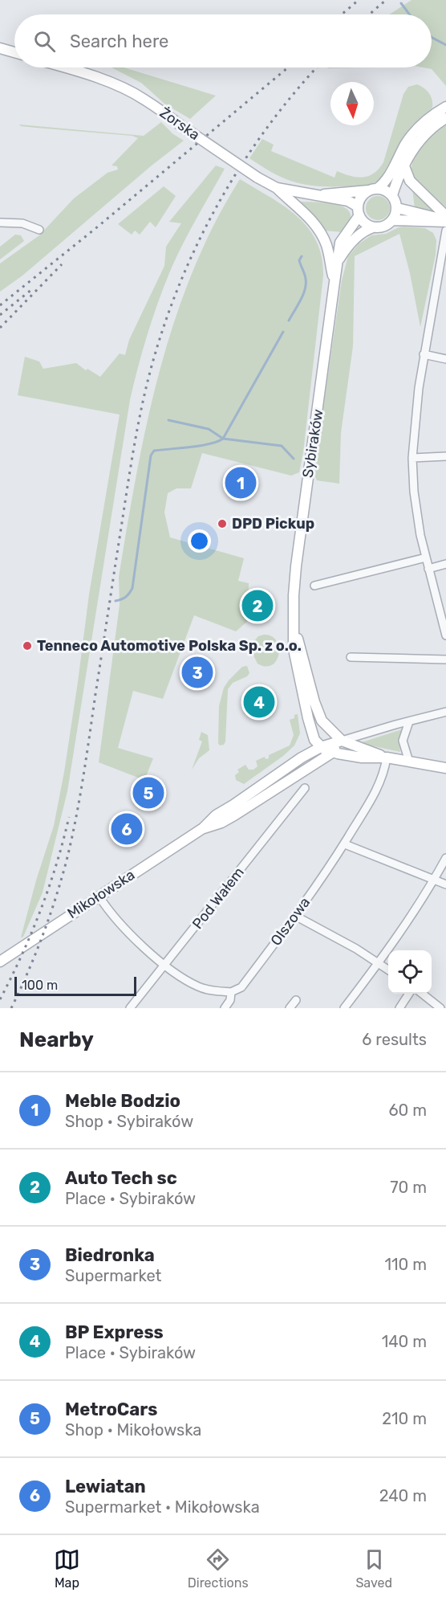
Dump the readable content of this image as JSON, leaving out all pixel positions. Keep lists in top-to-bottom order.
{
  "streets": {
    "main road": ["Żorska", "Sybiraków", "Mikołowska"],
    "street": ["Pod Wałem", "Olszowa"]
  },
  "crossings": [
    ["Żorska", "Sybiraków"],
    ["Sybiraków", "Mikołowska"]
  ],
  "places": ["DPD Pickup", "Tenneco Automotive Polska Sp. z o.o."],
  "scale_bar": "100 m",
  "north": "bottom",
  "page": {
    "search": "Search here",
    "pins": [
      "1",
      "2",
      "3",
      "4",
      "5",
      "6"
    ],
    "scale": "100 m",
    "heading": ["Nearby", "6 results"],
    "list": [
      {
        "mark": "1",
        "name": "Meble Bodzio",
        "note": "Shop · Sybiraków",
        "value": "60 m"
      },
      {
        "mark": "2",
        "name": "Auto Tech sc",
        "note": "Place · Sybiraków",
        "value": "70 m"
      },
      {
        "mark": "3",
        "name": "Biedronka",
        "note": "Supermarket",
        "value": "110 m"
      },
      {
        "mark": "4",
        "name": "BP Express",
        "note": "Place · Sybiraków",
        "value": "140 m"
      },
      {
        "mark": "5",
        "name": "MetroCars",
        "note": "Shop · Mikołowska",
        "value": "210 m"
      },
      {
        "mark": "6",
        "name": "Lewiatan",
        "note": "Supermarket · Mikołowska",
        "value": "240 m"
      }
    ],
    "nav": ["Map", "Directions", "Saved"]
  }
}
